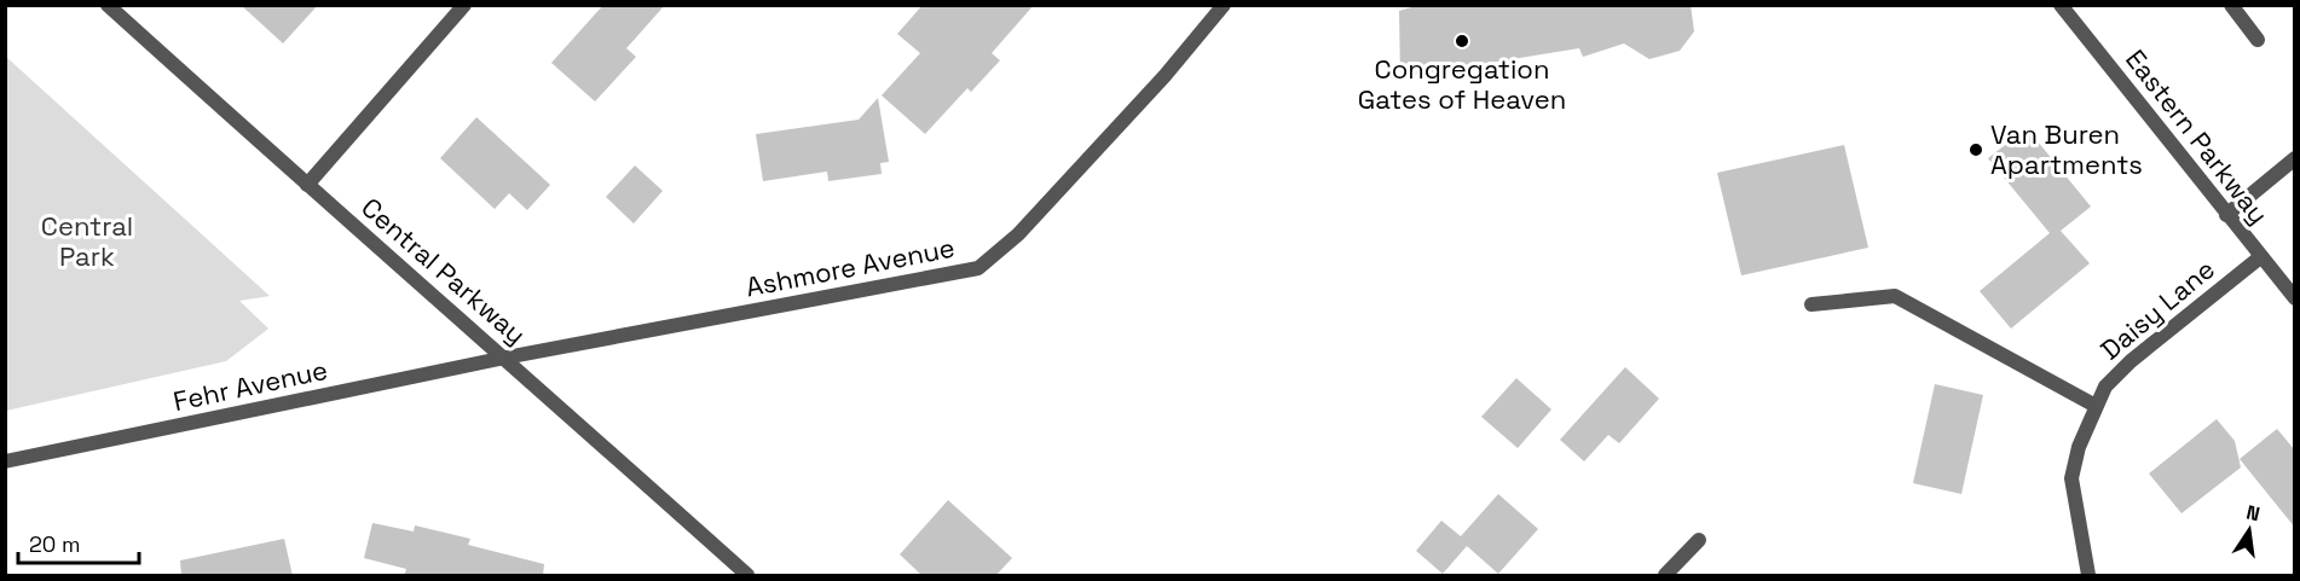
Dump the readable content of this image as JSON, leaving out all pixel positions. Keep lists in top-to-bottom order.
{
  "streets": {
    "street": [
      "Eastern Parkway",
      "Ashmore Avenue",
      "Central Parkway",
      "Daisy Lane",
      "Fehr Avenue"
    ]
  },
  "crossings": [
    ["Eastern Parkway", "Daisy Lane"],
    ["Ashmore Avenue", "Central Parkway"],
    ["Ashmore Avenue", "Fehr Avenue"],
    ["Central Parkway", "Fehr Avenue"]
  ],
  "parks": ["Central Park"],
  "places": ["Congregation Gates of Heaven", "Van Buren Apartments"],
  "scale_bar": "20 m",
  "north": "top"
}
